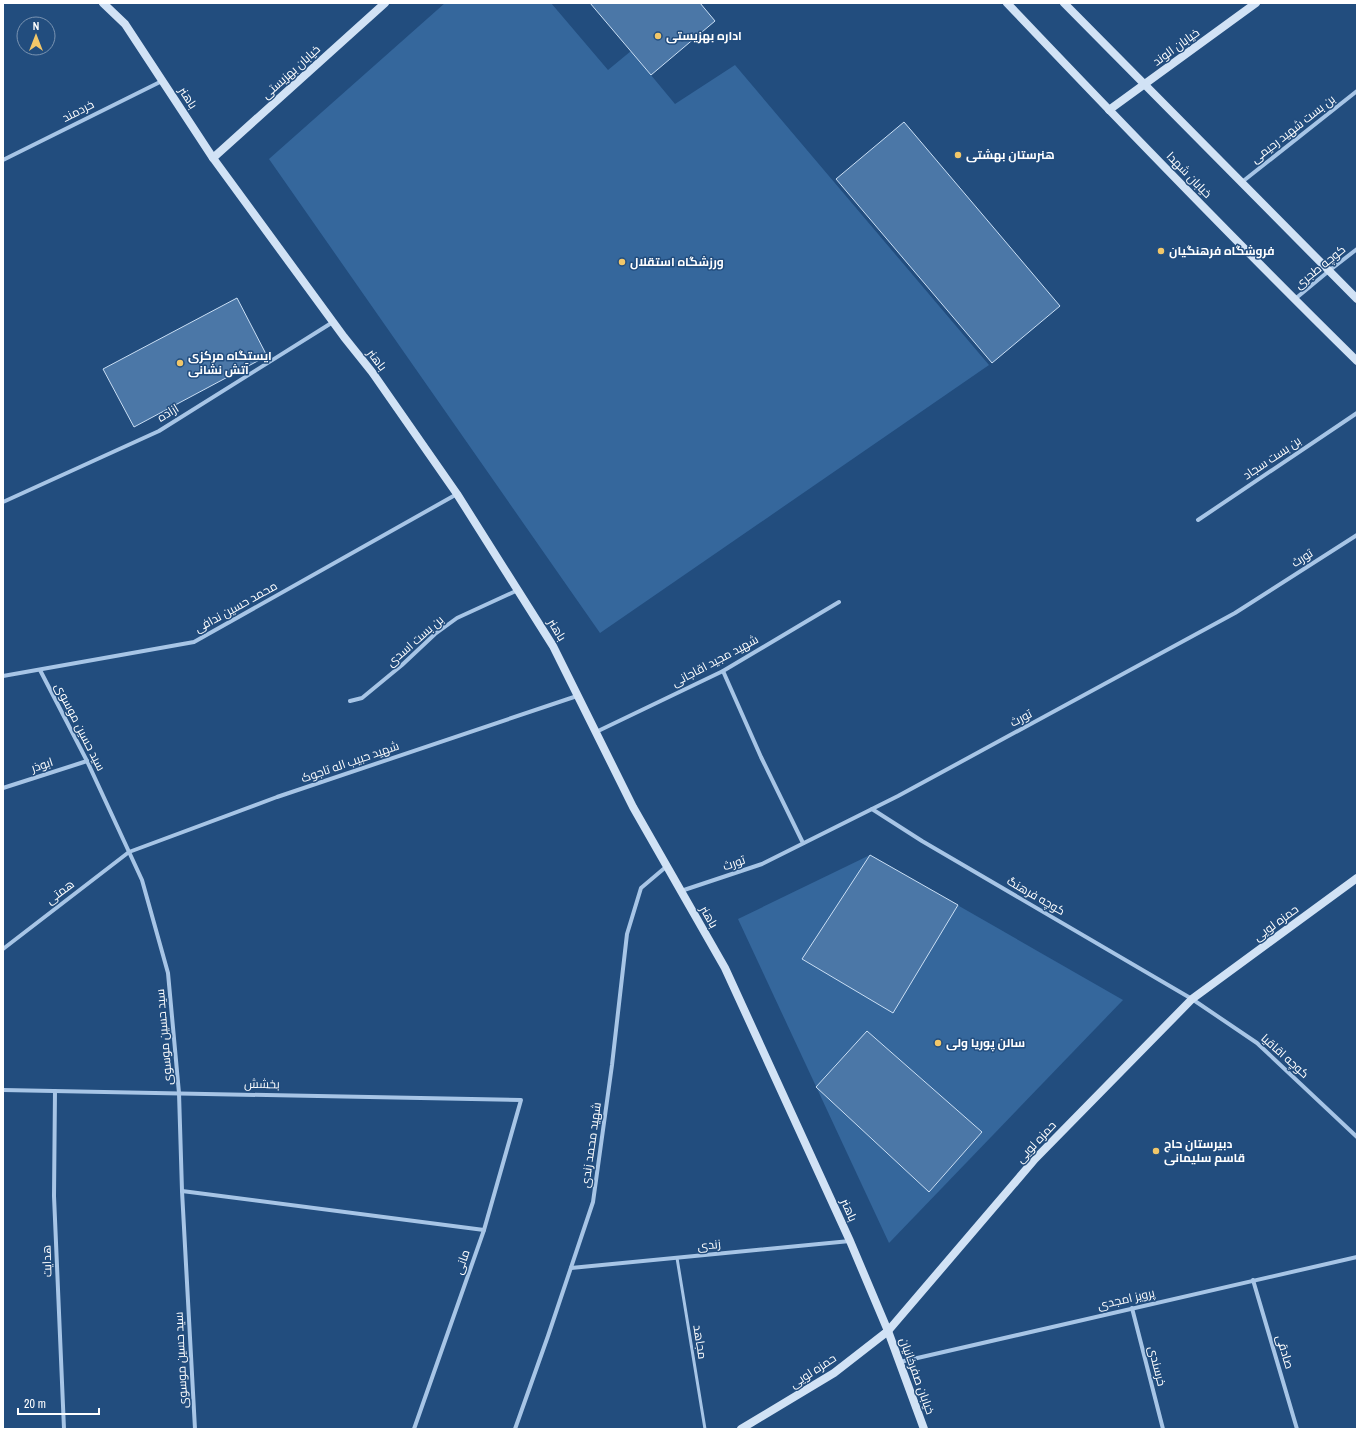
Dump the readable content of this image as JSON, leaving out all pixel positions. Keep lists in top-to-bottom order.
{
  "streets": {
    "street": [
      "خیابان الوند",
      "خیابان بهزیستی",
      "باهنر",
      "خردمند",
      "بن بست شهید رحیمی",
      "خیابان شهدا",
      "کوچه طجری",
      "ازاده",
      "بن بست سجاد",
      "تورث",
      "محمد حسین ندافی",
      "بن بست اسدی",
      "شهید مجید اقاجانی",
      "سید حسین موسوی",
      "شهید حبیب اله تاجوک",
      "ابوذر",
      "همتی",
      "کوچه فرهنگ",
      "حمزه لویی",
      "کوچه اقاقیا",
      "بخشش",
      "شهید محمد زندی",
      "زندی",
      "هدایت",
      "مانی",
      "پرویز امجدی",
      "صادقی",
      "خرسندی",
      "خیابان صفرخانیان"
    ],
    "lane": ["مجاهد"]
  },
  "crossings": [
    ["خیابان الوند", "خیابان شهدا"],
    ["خیابان بهزیستی", "باهنر"],
    ["باهنر", "خردمند"],
    ["باهنر", "ازاده"],
    ["باهنر", "تورث"],
    ["باهنر", "محمد حسین ندافی"],
    ["باهنر", "بن بست اسدی"],
    ["باهنر", "شهید مجید اقاجانی"],
    ["باهنر", "شهید حبیب اله تاجوک"],
    ["باهنر", "حمزه لویی"],
    ["باهنر", "شهید محمد زندی"],
    ["باهنر", "زندی"],
    ["باهنر", "خیابان صفرخانیان"],
    ["خیابان شهدا", "کوچه طجری"],
    ["تورث", "کوچه فرهنگ"],
    ["محمد حسین ندافی", "سید حسین موسوی"],
    ["سید حسین موسوی", "شهید حبیب اله تاجوک"],
    ["سید حسین موسوی", "ابوذر"],
    ["سید حسین موسوی", "همتی"],
    ["سید حسین موسوی", "بخشش"],
    ["شهید حبیب اله تاجوک", "همتی"],
    ["کوچه فرهنگ", "حمزه لویی"],
    ["کوچه فرهنگ", "کوچه اقاقیا"],
    ["حمزه لویی", "کوچه اقاقیا"],
    ["حمزه لویی", "خیابان صفرخانیان"],
    ["بخشش", "هدایت"],
    ["بخشش", "مانی"],
    ["شهید محمد زندی", "زندی"],
    ["زندی", "مجاهد"],
    ["پرویز امجدی", "صادقی"],
    ["پرویز امجدی", "خرسندی"],
    ["پرویز امجدی", "خیابان صفرخانیان"]
  ],
  "places": [
    "اداره بهزیستی",
    "هنرستان بهشتی",
    "فروشگاه فرهنگیان",
    "ورزشگاه استقلال",
    "ایستگاه مرکزی آتش نشانی",
    "سالن پوریا ولی",
    "دبیرستان حاج قاسم سلیمانی"
  ],
  "scale_bar": "20 m",
  "north": "top"
}
